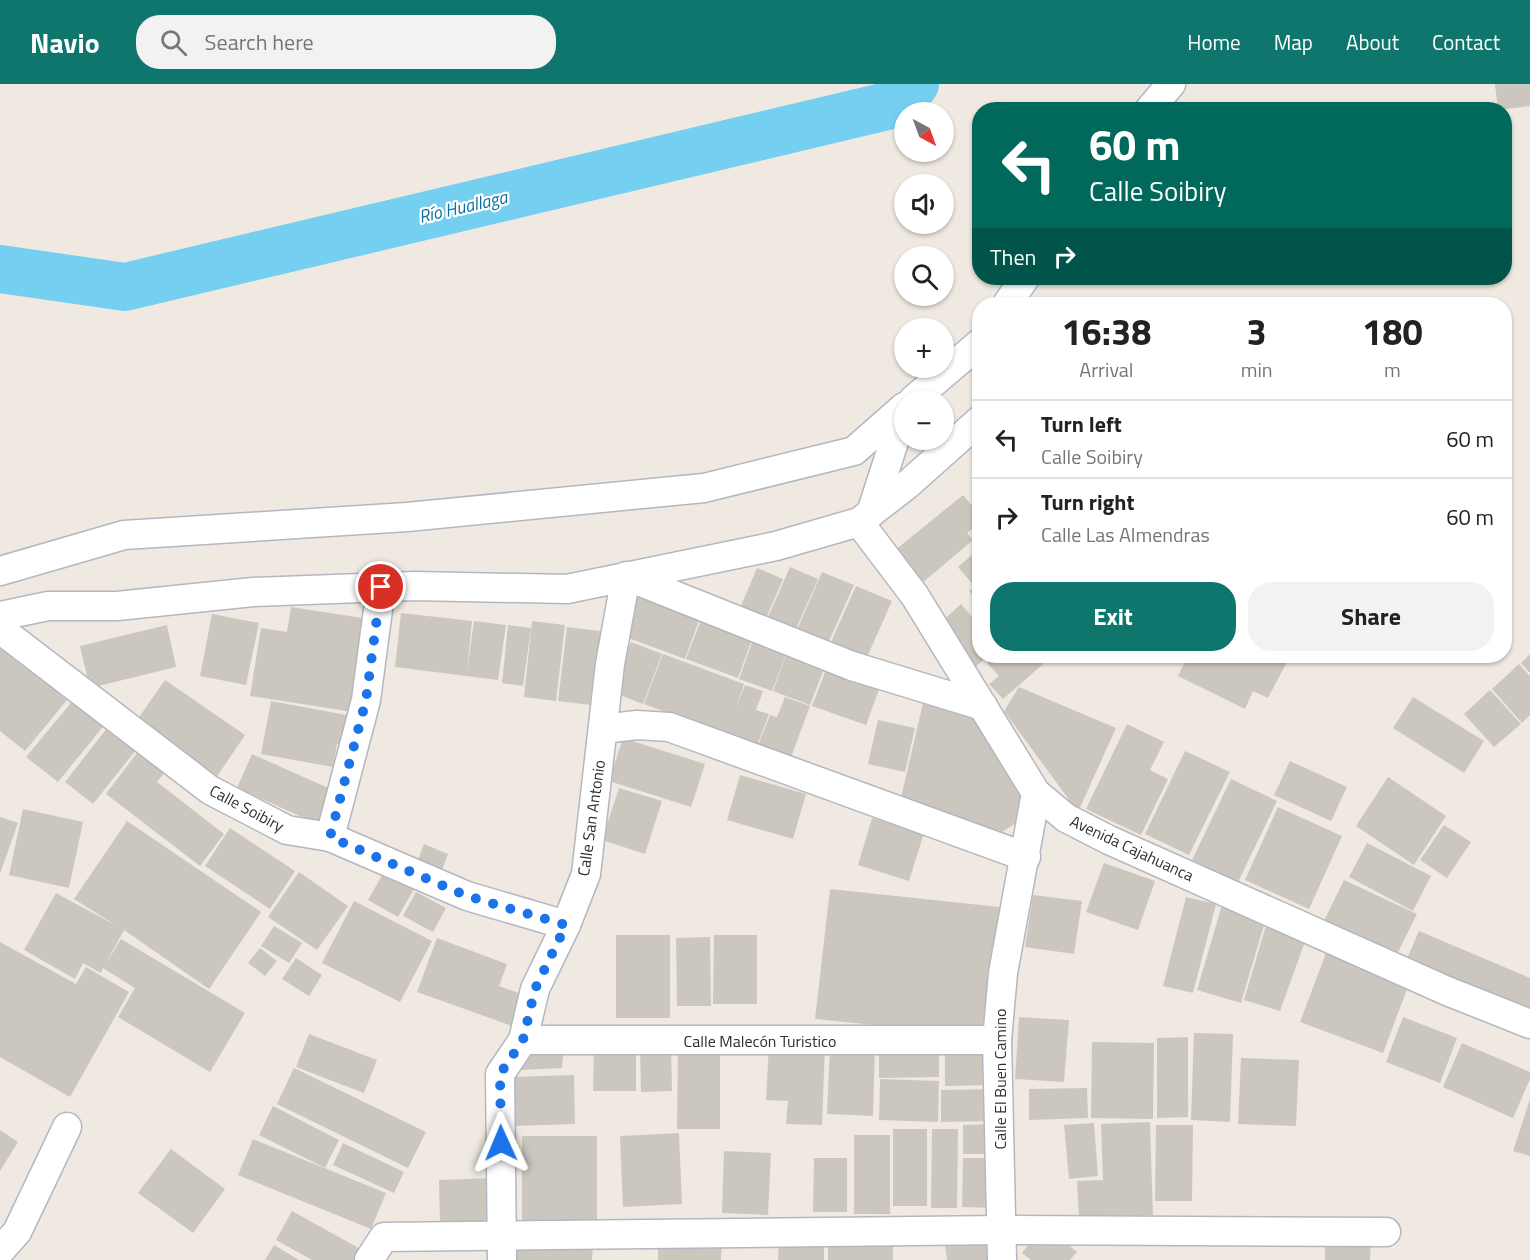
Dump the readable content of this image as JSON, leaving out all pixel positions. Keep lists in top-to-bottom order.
{
  "streets": {
    "street": [
      "Calle Soibiry",
      "Calle San Antonio",
      "Avenida Cajahuanca",
      "Calle Malecón Turistico",
      "Calle El Buen Camino"
    ]
  },
  "crossings": [
    ["Calle Soibiry", "Calle San Antonio"],
    ["Calle San Antonio", "Calle Malecón Turistico"],
    ["Avenida Cajahuanca", "Calle El Buen Camino"],
    ["Calle Malecón Turistico", "Calle El Buen Camino"]
  ],
  "water": ["Río Huallaga"],
  "north": "bottom right",
  "page": {
    "header": "Navio",
    "search": "Search here",
    "nav": [
      "Home",
      "Map",
      "About",
      "Contact"
    ],
    "map_buttons": ["+", "−"],
    "turn": ["60 m", "Calle Soibiry"],
    "then": "Then",
    "eta": [
      "16:38",
      "Arrival",
      "3",
      "min",
      "180",
      "m"
    ],
    "list": [
      {
        "name": "Turn left",
        "note": "Calle Soibiry",
        "value": "60 m"
      },
      {
        "name": "Turn right",
        "note": "Calle Las Almendras",
        "value": "60 m"
      }
    ],
    "buttons": ["Exit", "Share"]
  }
}
